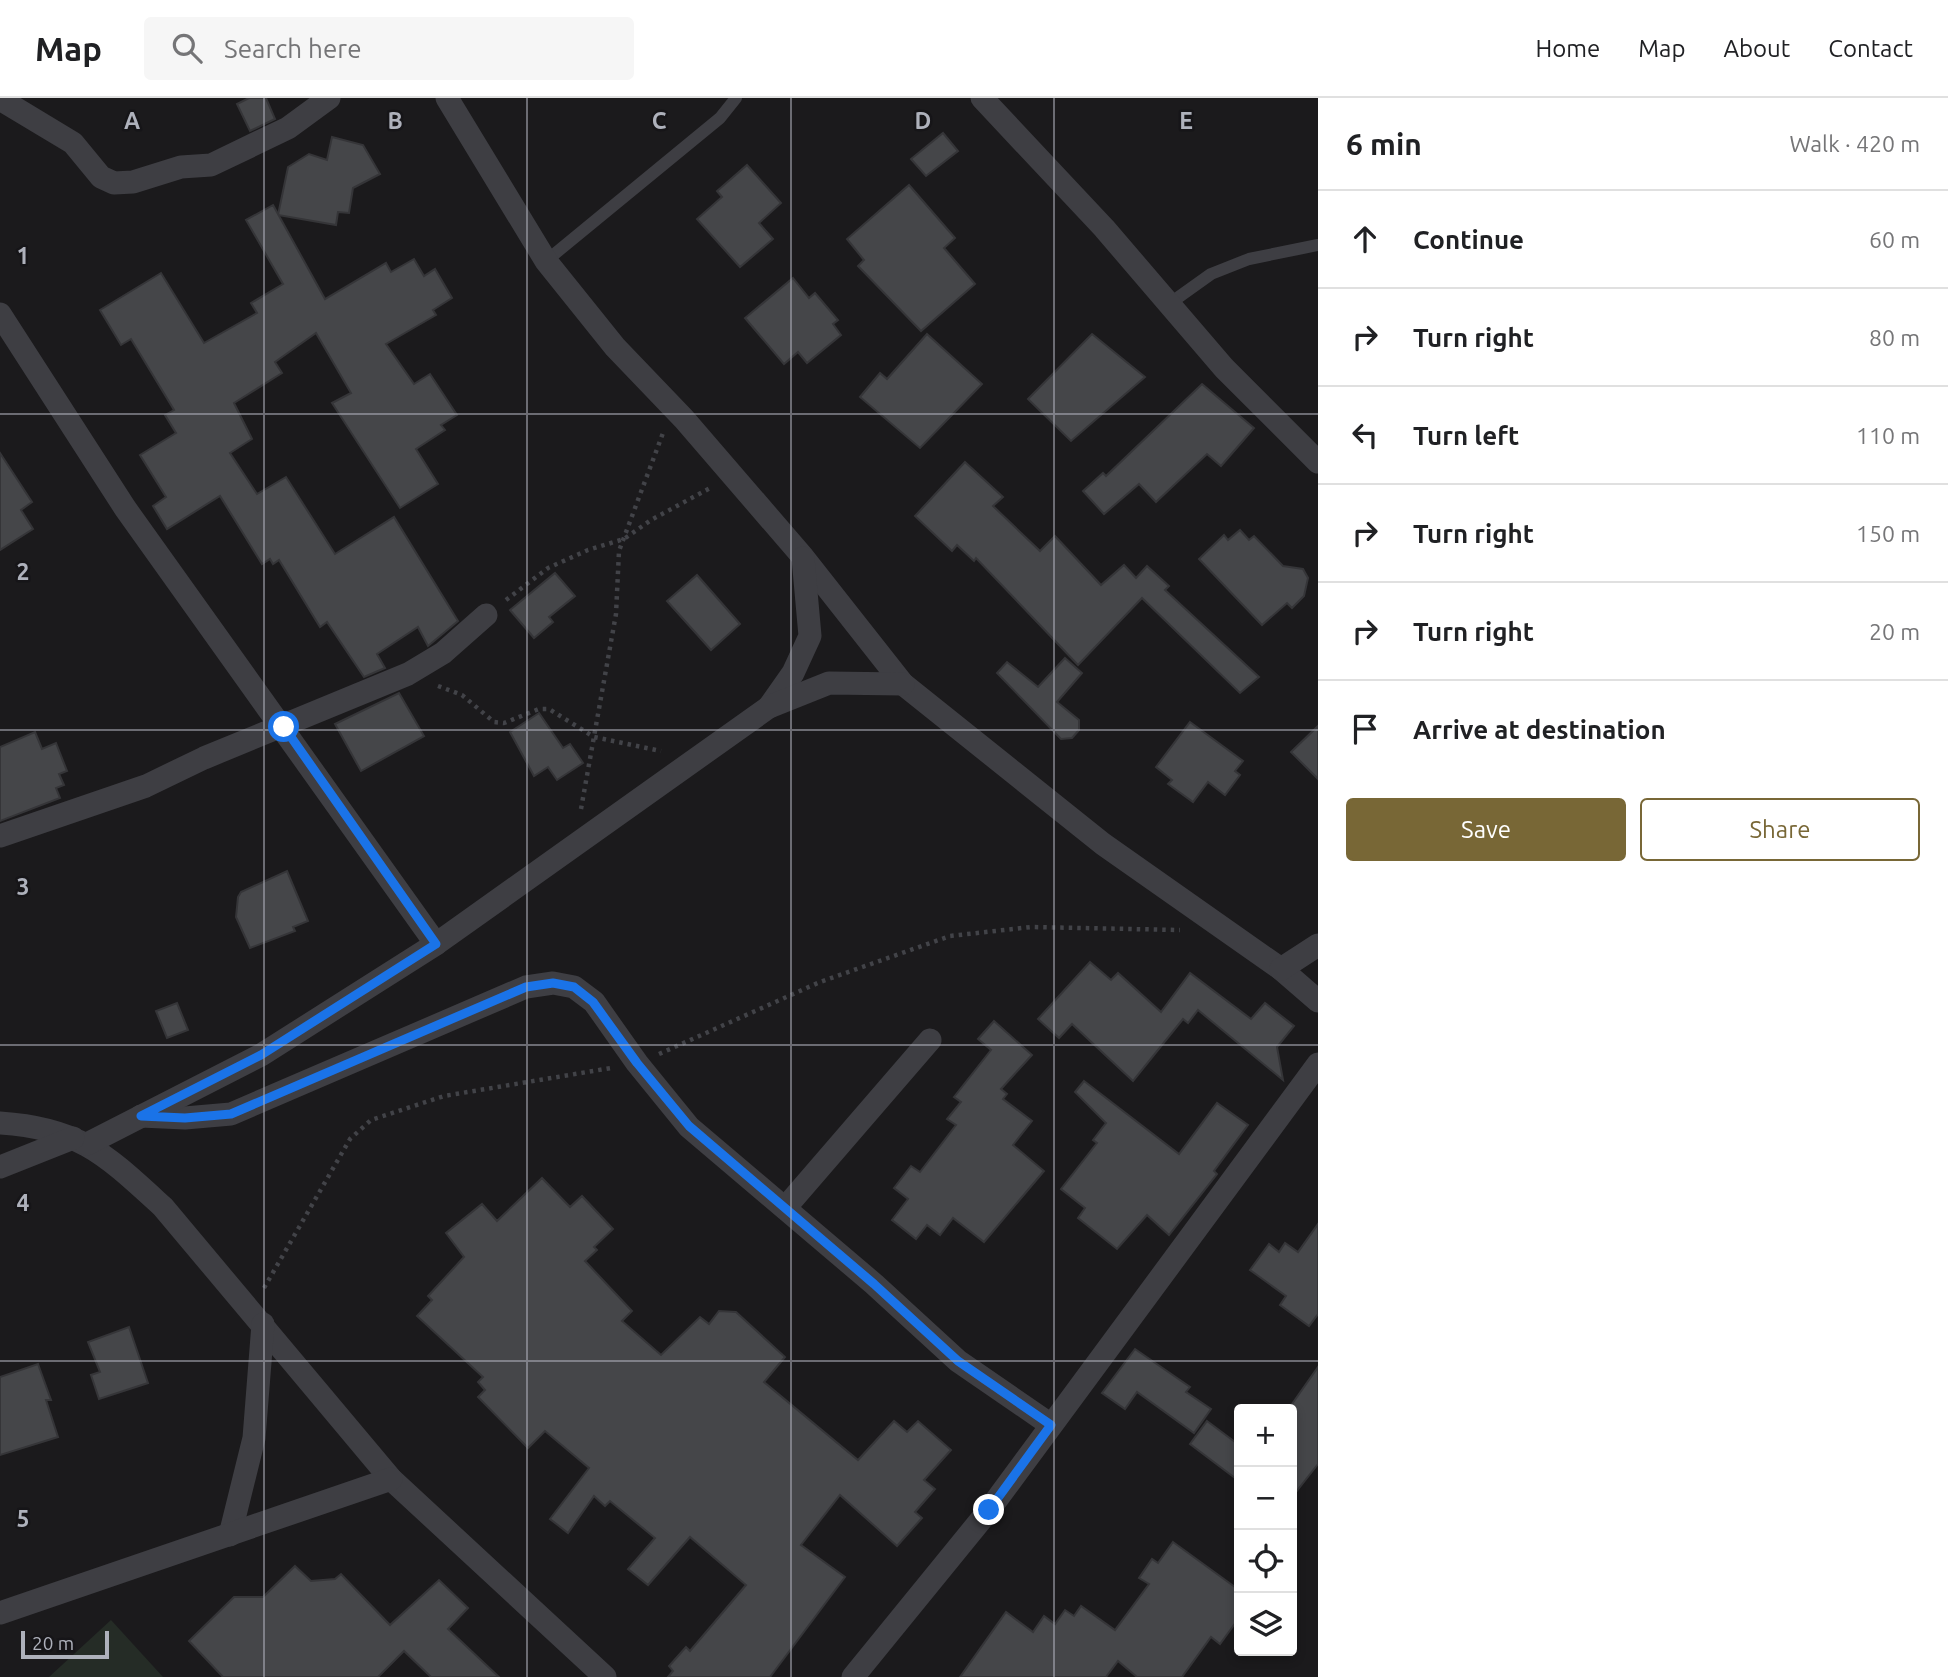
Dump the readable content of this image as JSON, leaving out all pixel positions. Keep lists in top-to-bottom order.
{
  "scale_bar": "20 m",
  "page": {
    "header": "Map",
    "search": "Search here",
    "nav": [
      "Home",
      "Map",
      "About",
      "Contact"
    ],
    "heading": ["6 min", "Walk · 420 m"],
    "list": [
      ["Continue", "60 m"],
      ["Turn right", "80 m"],
      ["Turn left", "110 m"],
      ["Turn right", "150 m"],
      ["Turn right", "20 m"],
      "Arrive at destination"
    ],
    "buttons": ["Save", "Share"],
    "map_buttons": ["+", "−"],
    "scale": "20 m"
  },
  "grid": {
    "columns": [
      "A",
      "B",
      "C",
      "D",
      "E"
    ],
    "rows": [
      "1",
      "2",
      "3",
      "4",
      "5"
    ]
  }
}
